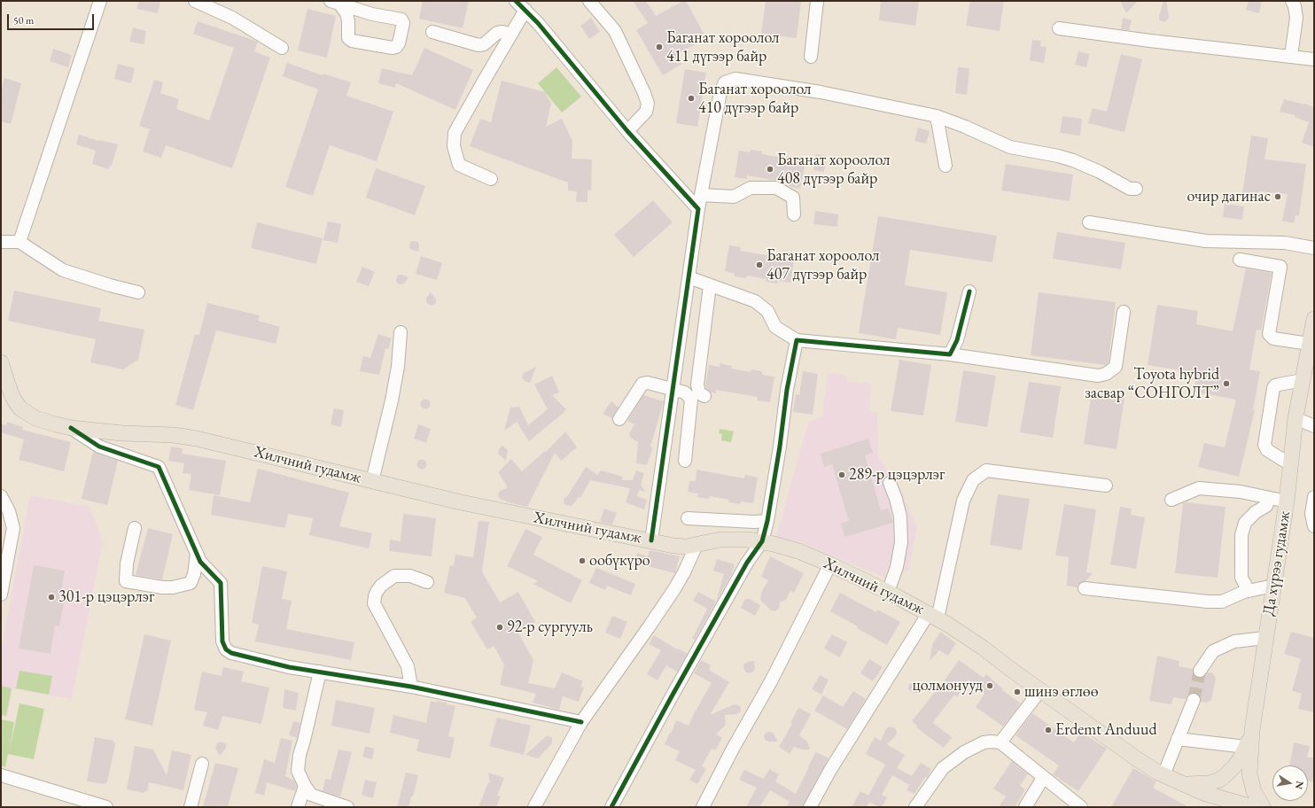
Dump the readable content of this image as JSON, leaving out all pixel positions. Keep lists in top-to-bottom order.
{
  "streets": {
    "main road": ["Хилчний гудамж", "Да хүрээ гудамж"]
  },
  "places": [
    "Баганат хороолол 411 дүгээр байр",
    "Баганат хороолол 410 дүгээр байр",
    "Баганат хороолол 408 дүгээр байр",
    "очир дагинас",
    "Баганат хороолол 407 дүгээр байр",
    "Toyota hybrid засвар “СОНГОЛТ”",
    "289-р цэцэрлэг",
    "ообүкүро",
    "301-р цэцэрлэг",
    "92-р сургууль",
    "цолмонууд",
    "шинэ өглөө",
    "Erdemt Anduud"
  ],
  "scale_bar": "50 m",
  "north": "right"
}
